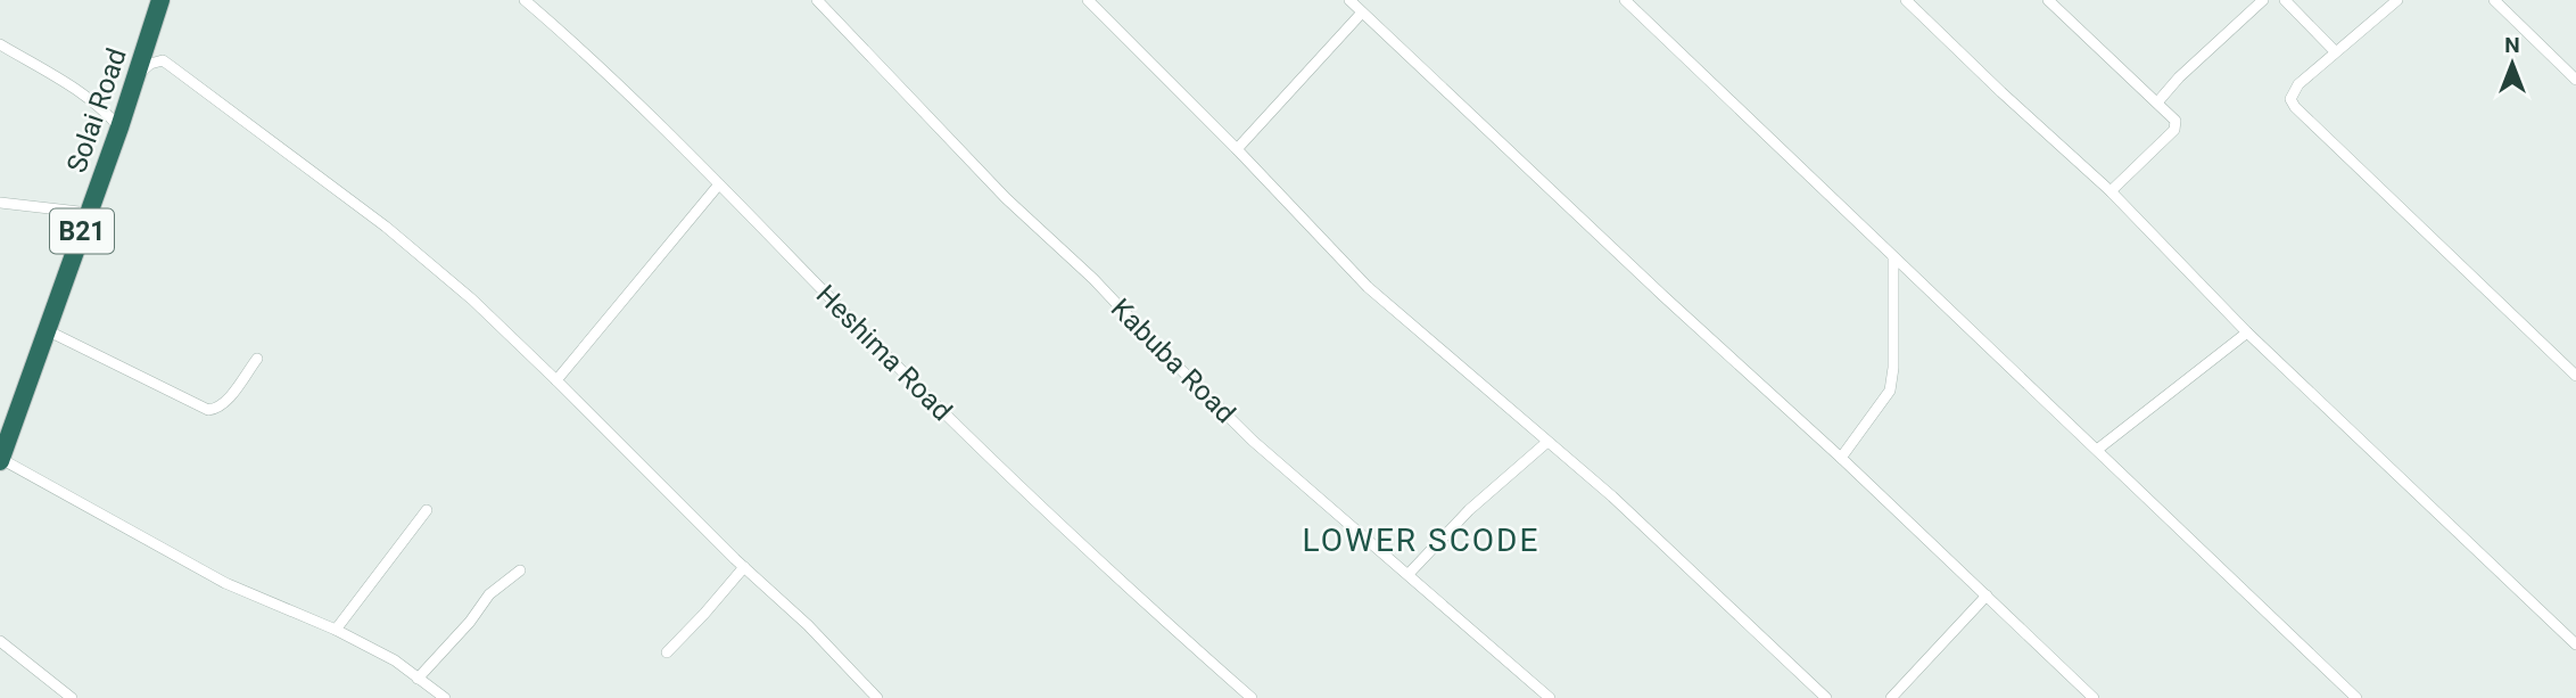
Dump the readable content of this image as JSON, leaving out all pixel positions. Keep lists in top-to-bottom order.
{
  "streets": {
    "highway": ["Solai Road", "B21"],
    "street": ["Heshima Road", "Kabuba Road"]
  },
  "districts": ["LOWER SCODE"],
  "north": "top"
}
